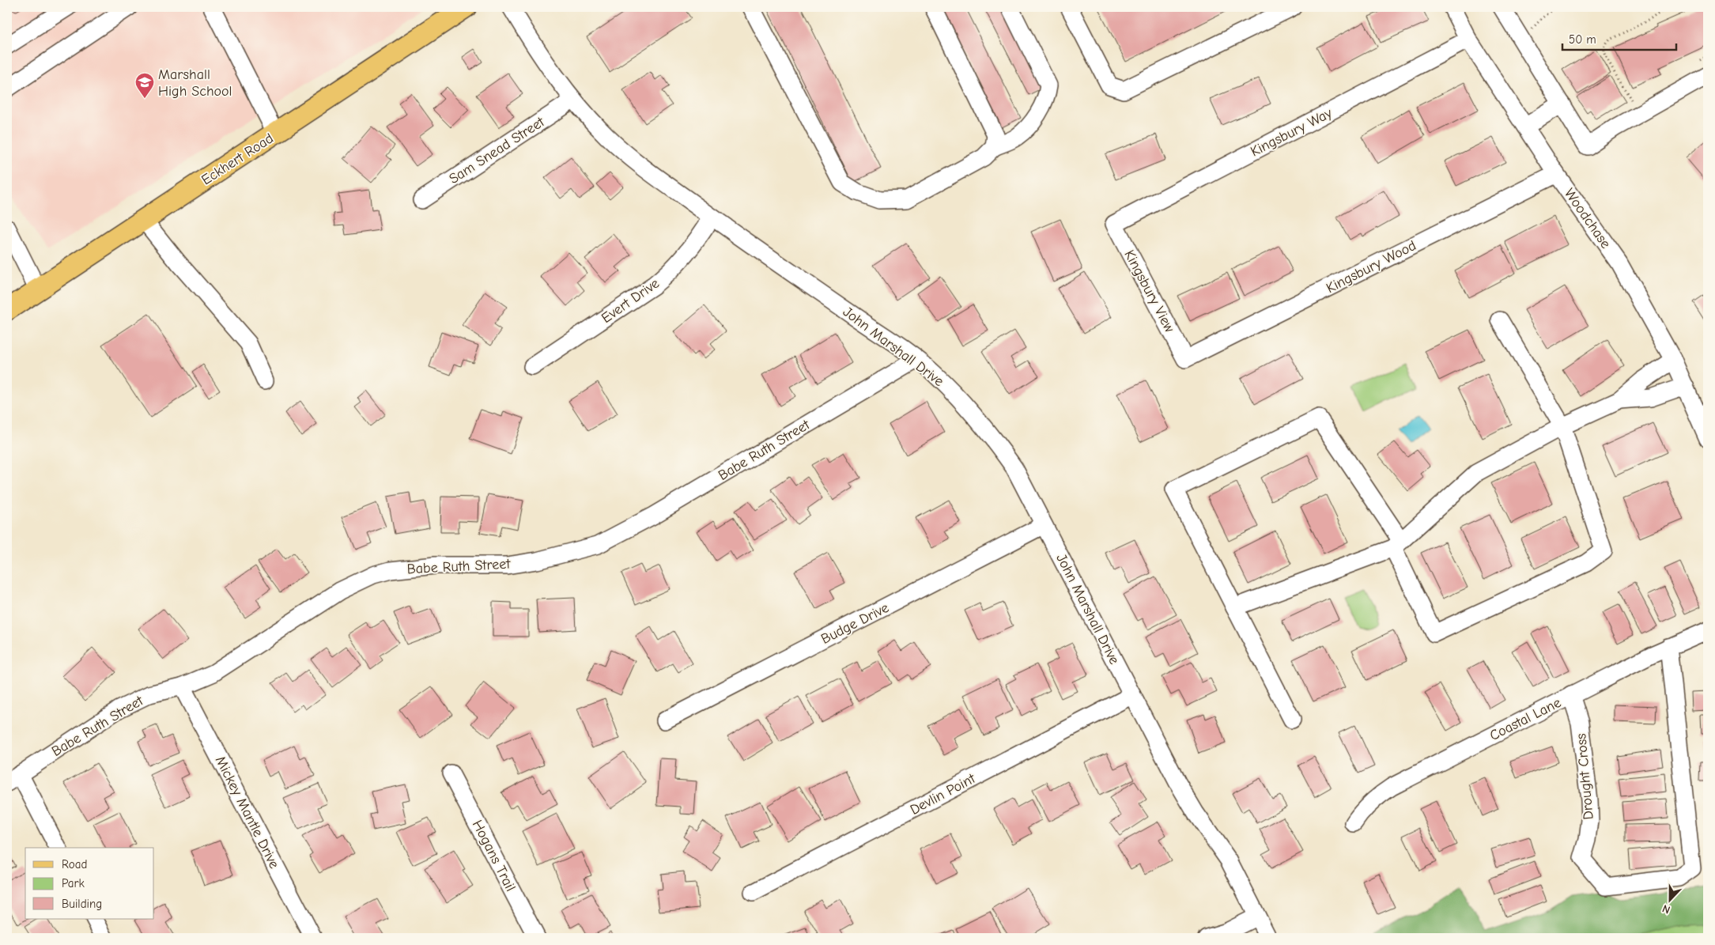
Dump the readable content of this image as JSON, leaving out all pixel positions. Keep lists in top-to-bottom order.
{
  "streets": {
    "main road": ["Eckhert Road"],
    "street": [
      "Kingsbury Way",
      "Sam Snead Street",
      "Woodchase",
      "Kingsbury Wood",
      "Kingsbury View",
      "Evert Drive",
      "John Marshall Drive",
      "Babe Ruth Street",
      "Budge Drive",
      "Coastal Lane",
      "Drought Cross",
      "Devlin Point",
      "Mickey Mantle Drive",
      "Hogans Trail"
    ]
  },
  "crossings": [
    ["Kingsbury Way", "Woodchase"],
    ["Kingsbury Way", "Kingsbury View"],
    ["Sam Snead Street", "John Marshall Drive"],
    ["Woodchase", "Kingsbury Wood"],
    ["Kingsbury Wood", "Kingsbury View"],
    ["Evert Drive", "John Marshall Drive"],
    ["John Marshall Drive", "Babe Ruth Street"],
    ["John Marshall Drive", "Budge Drive"],
    ["John Marshall Drive", "Devlin Point"],
    ["Babe Ruth Street", "Mickey Mantle Drive"],
    ["Coastal Lane", "Drought Cross"]
  ],
  "places": {
    "school or university": ["Marshall High School"]
  },
  "legend": ["Road", "Park", "Building"],
  "scale_bar": "50 m",
  "north": "bottom"
}
